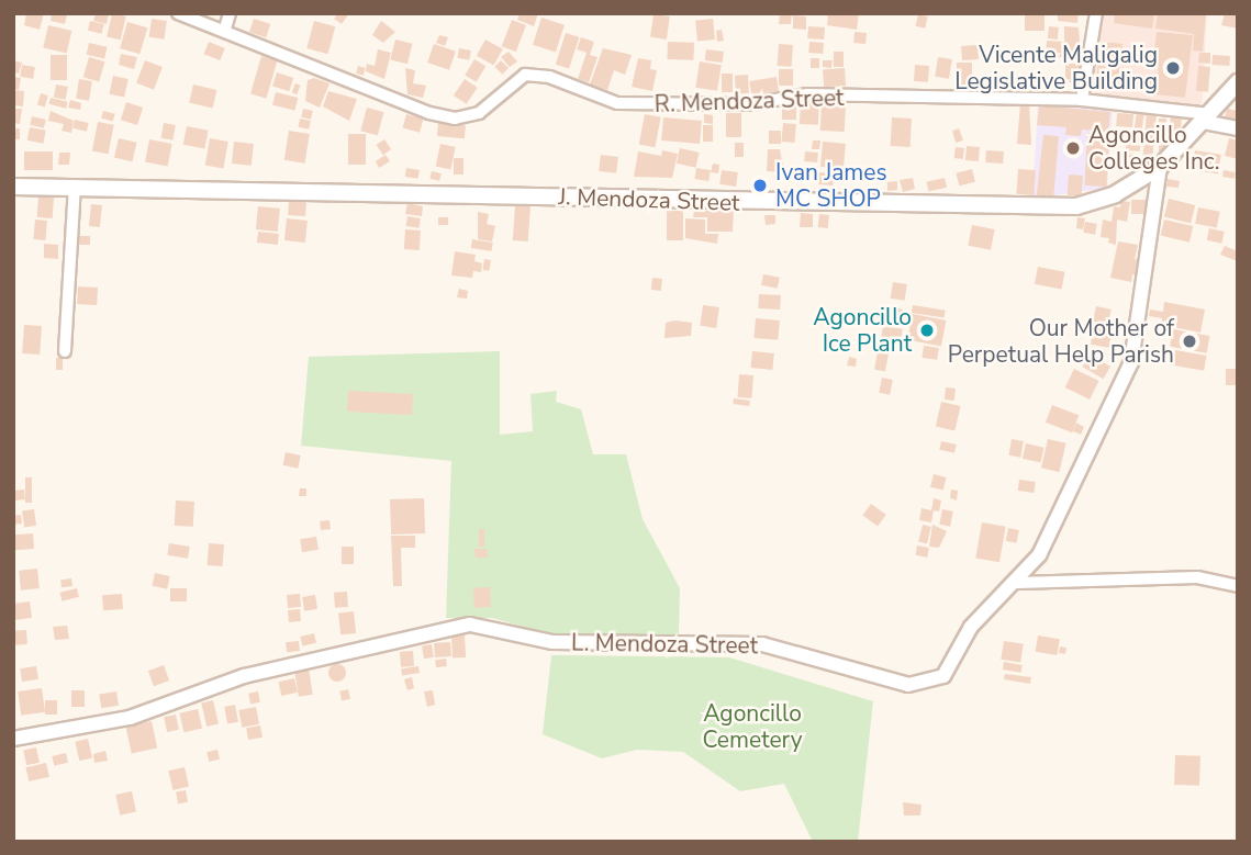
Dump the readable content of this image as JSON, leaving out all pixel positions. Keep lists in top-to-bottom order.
{
  "streets": {
    "main road": ["J. Mendoza Street"],
    "street": ["R. Mendoza Street", "L. Mendoza Street"]
  },
  "crossings": [
    ["R. Mendoza Street", "J. Mendoza Street"],
    ["J. Mendoza Street", "L. Mendoza Street"]
  ],
  "parks": ["Agoncillo Cemetery"],
  "places": [
    "Vicente Maligalig Legislative Building",
    "Agoncillo Colleges Inc.",
    "Ivan James MC SHOP",
    "Agoncillo Ice Plant",
    "Our Mother of Perpetual Help Parish"
  ]
}
